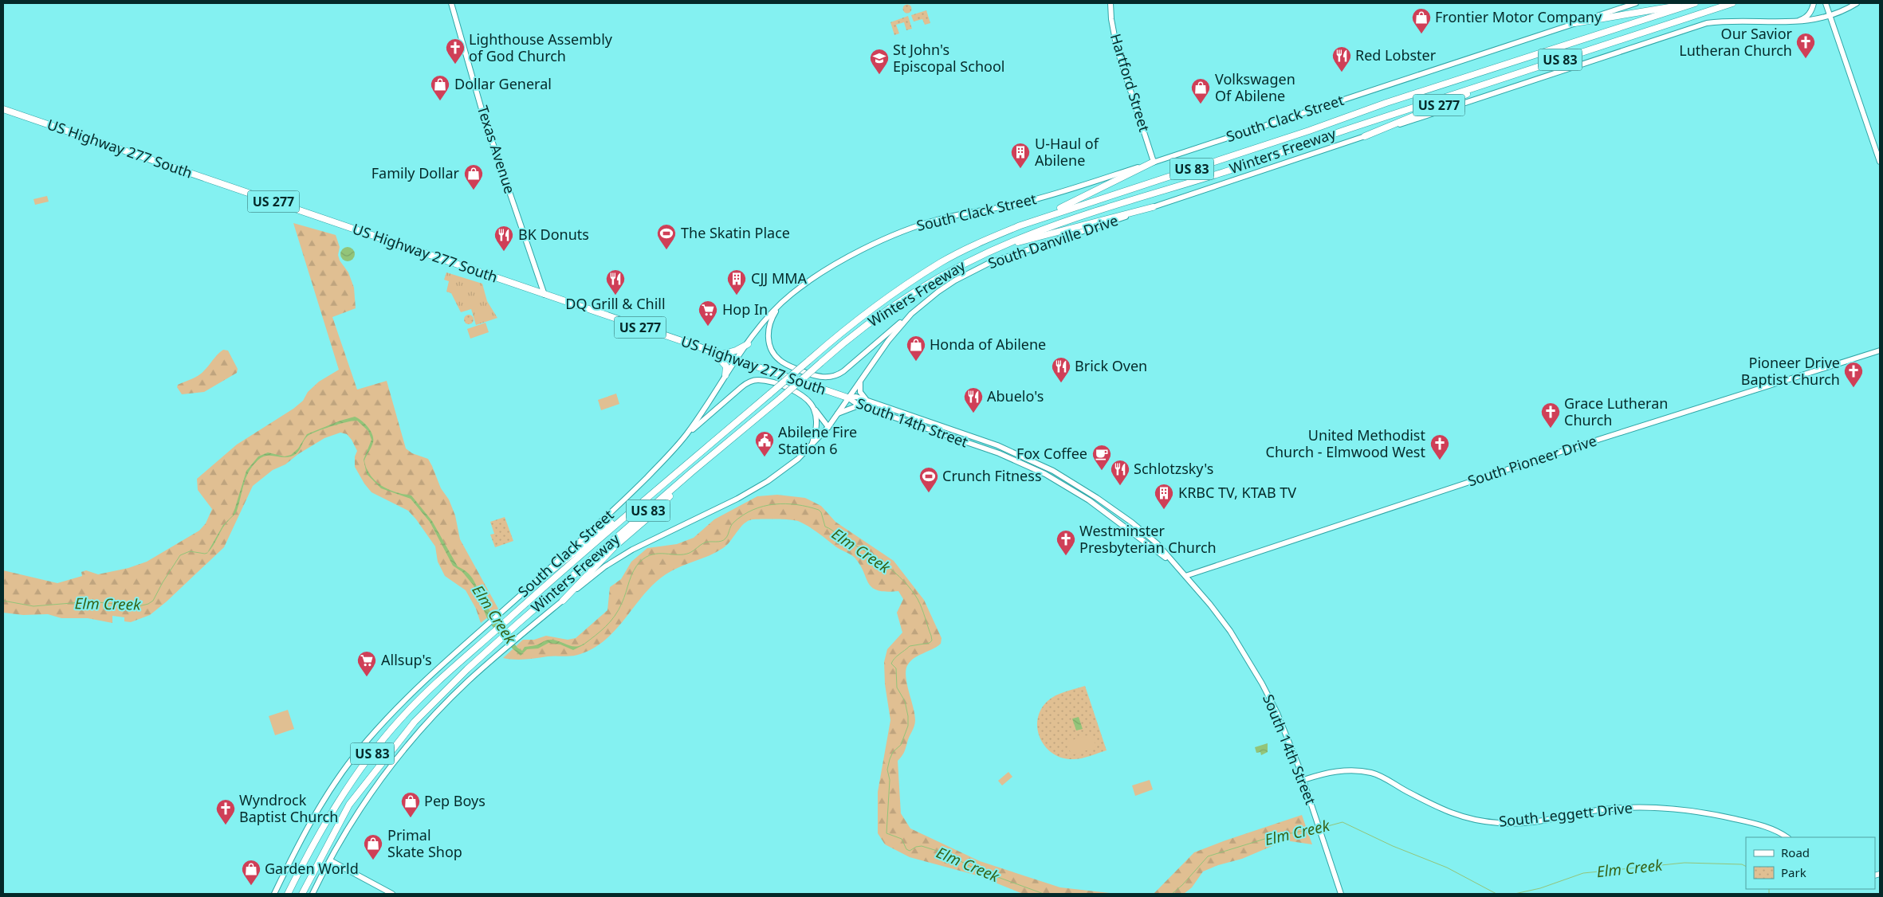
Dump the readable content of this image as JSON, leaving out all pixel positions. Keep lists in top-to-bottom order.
{
  "streets": {
    "highway": [
      "US 83",
      "US 277",
      "US Highway 277 South",
      "Winters Freeway"
    ],
    "main road": [
      "Hartford Street",
      "South Clack Street",
      "Texas Avenue",
      "South Danville Drive",
      "South 14th Street",
      "South Pioneer Drive",
      "South Leggett Drive"
    ]
  },
  "crossings": [
    ["Hartford Street", "South Clack Street"],
    ["US 277", "South Clack Street"],
    ["US 277", "Winters Freeway"],
    ["US 277", "South Danville Drive"],
    ["South Clack Street", "US Highway 277 South"],
    ["US Highway 277 South", "Texas Avenue"],
    ["US Highway 277 South", "South Danville Drive"],
    ["US Highway 277 South", "South 14th Street"],
    ["South Danville Drive", "South 14th Street"],
    ["South 14th Street", "South Pioneer Drive"],
    ["South 14th Street", "South Leggett Drive"]
  ],
  "water": ["Elm Creek"],
  "places": {
    "shop": [
      "Frontier Motor Company",
      "Dollar General",
      "Volkswagen Of Abilene",
      "Family Dollar",
      "Honda of Abilene",
      "Pep Boys",
      "Primal Skate Shop",
      "Garden World"
    ],
    "church": [
      "Our Savior Lutheran Church",
      "Lighthouse Assembly of God Church",
      "Pioneer Drive Baptist Church",
      "Grace Lutheran Church",
      "United Methodist Church - Elmwood West",
      "Westminster Presbyterian Church",
      "Wyndrock Baptist Church"
    ],
    "restaurant": [
      "Red Lobster",
      "BK Donuts",
      "DQ Grill & Chill",
      "Brick Oven",
      "Abuelo's",
      "Schlotzsky's"
    ],
    "school or university": ["St John's Episcopal School"],
    "building": ["U-Haul of Abilene", "CJJ MMA", "KRBC TV, KTAB TV"],
    "sports": ["The Skatin Place", "Crunch Fitness"],
    "supermarket": ["Hop In", "Allsup's"],
    "public building": ["Abilene Fire Station 6"],
    "cafe": ["Fox Coffee"]
  },
  "legend": ["Road", "Park"]
}
